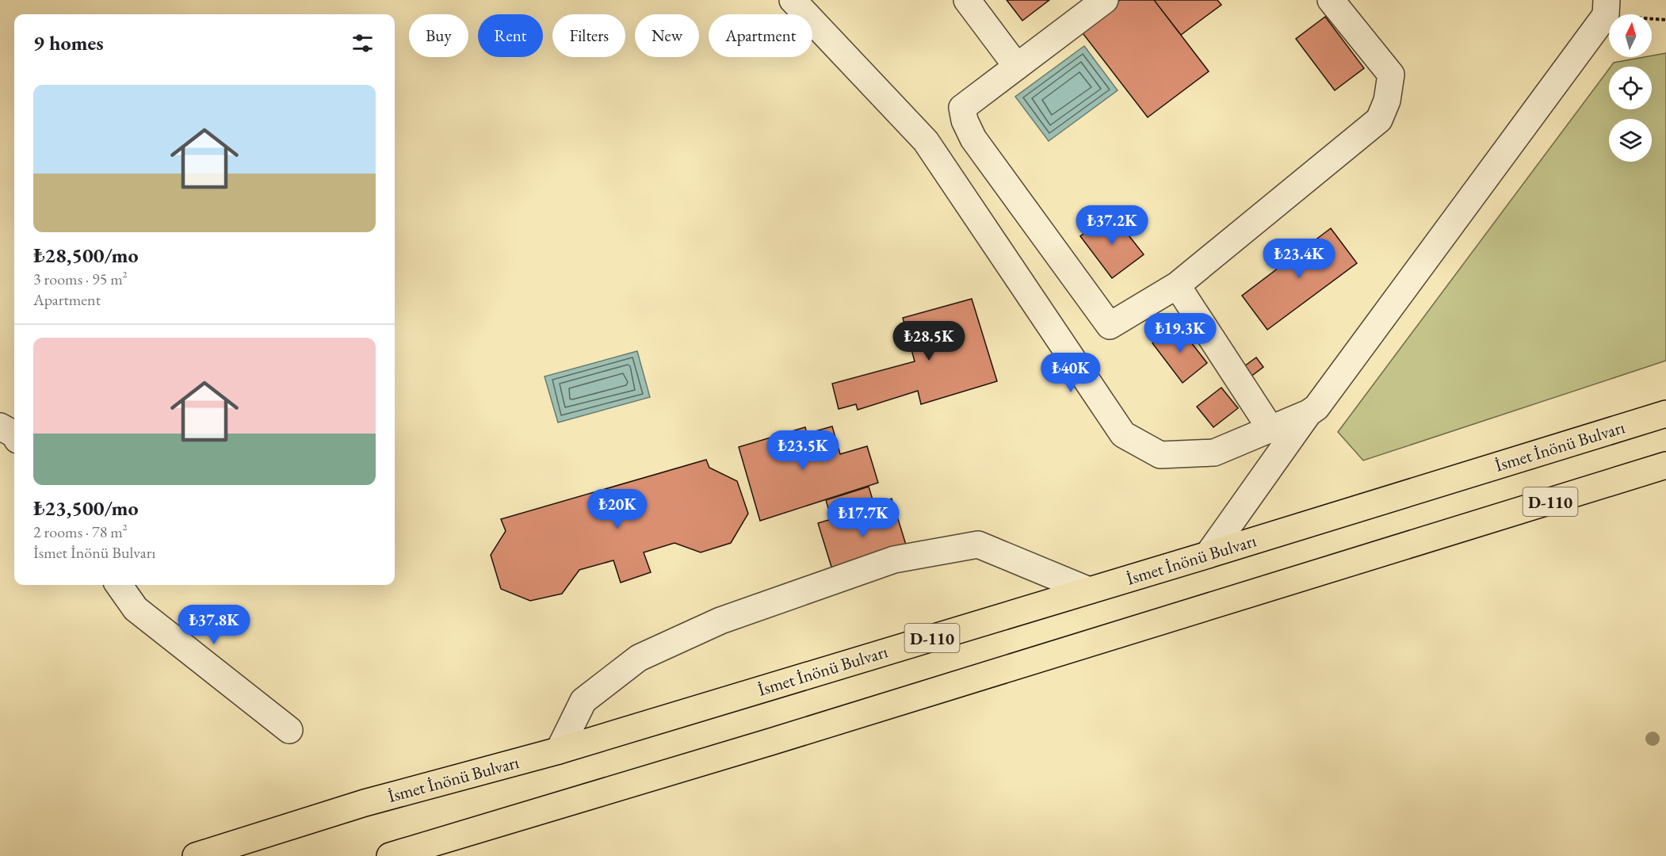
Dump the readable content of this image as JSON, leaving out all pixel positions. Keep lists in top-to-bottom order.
{
  "streets": {
    "highway": ["İsmet İnönü Bulvarı", "D-110"]
  },
  "north": "top",
  "page": {
    "chip": [
      "Buy",
      "Rent",
      "Filters",
      "New",
      "Apartment"
    ],
    "heading": "9 homes",
    "list": [
      {
        "name": "₺28,500/mo",
        "note": "3 rooms · 95 m² · Apartment"
      },
      {
        "name": "₺23,500/mo",
        "note": "2 rooms · 78 m² · İsmet İnönü Bulvarı"
      }
    ],
    "price": [
      "₺37.2K",
      "₺23.4K",
      "₺19.3K",
      "₺28.5K",
      "₺40K",
      "₺23.5K",
      "₺20K",
      "₺17.7K",
      "₺37.8K"
    ]
  }
}
